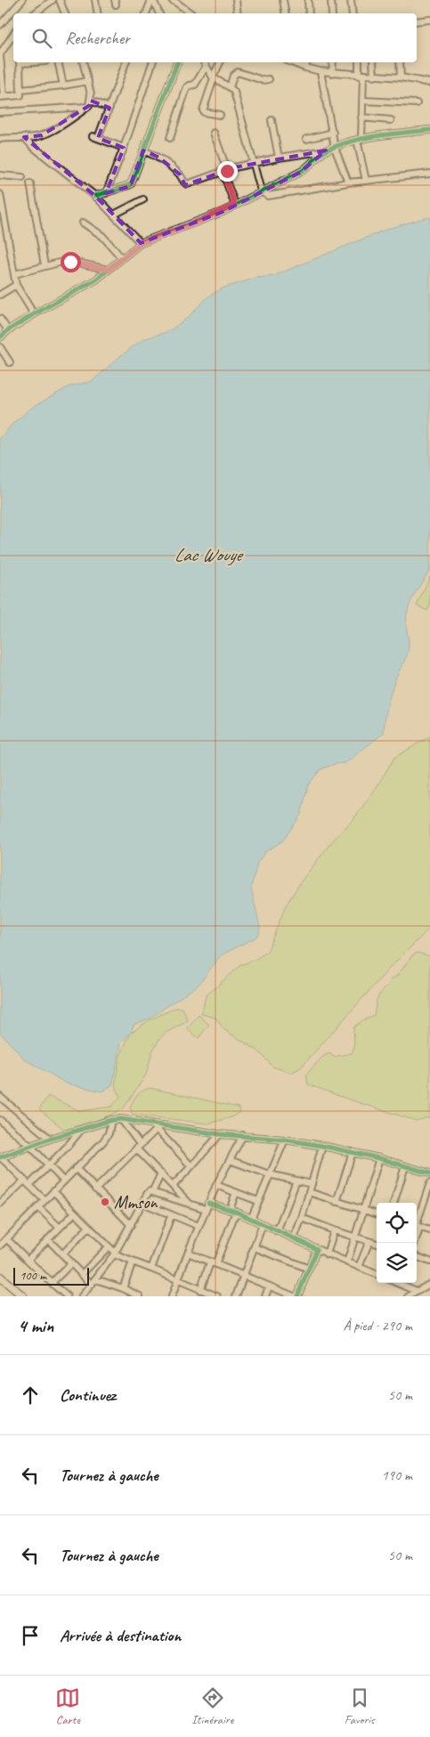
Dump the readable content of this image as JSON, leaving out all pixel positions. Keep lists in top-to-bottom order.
{
  "water": ["Lac Wouye"],
  "places": ["Mmson"],
  "scale_bar": "100 m",
  "page": {
    "search": "Rechercher",
    "scale": "100 m",
    "heading": ["4 min", "À pied · 290 m"],
    "list": [
      ["Continuez", "50 m"],
      ["Tournez à gauche", "190 m"],
      ["Tournez à gauche", "50 m"],
      "Arrivée à destination"
    ],
    "nav": ["Carte", "Itinéraire", "Favoris"]
  }
}
